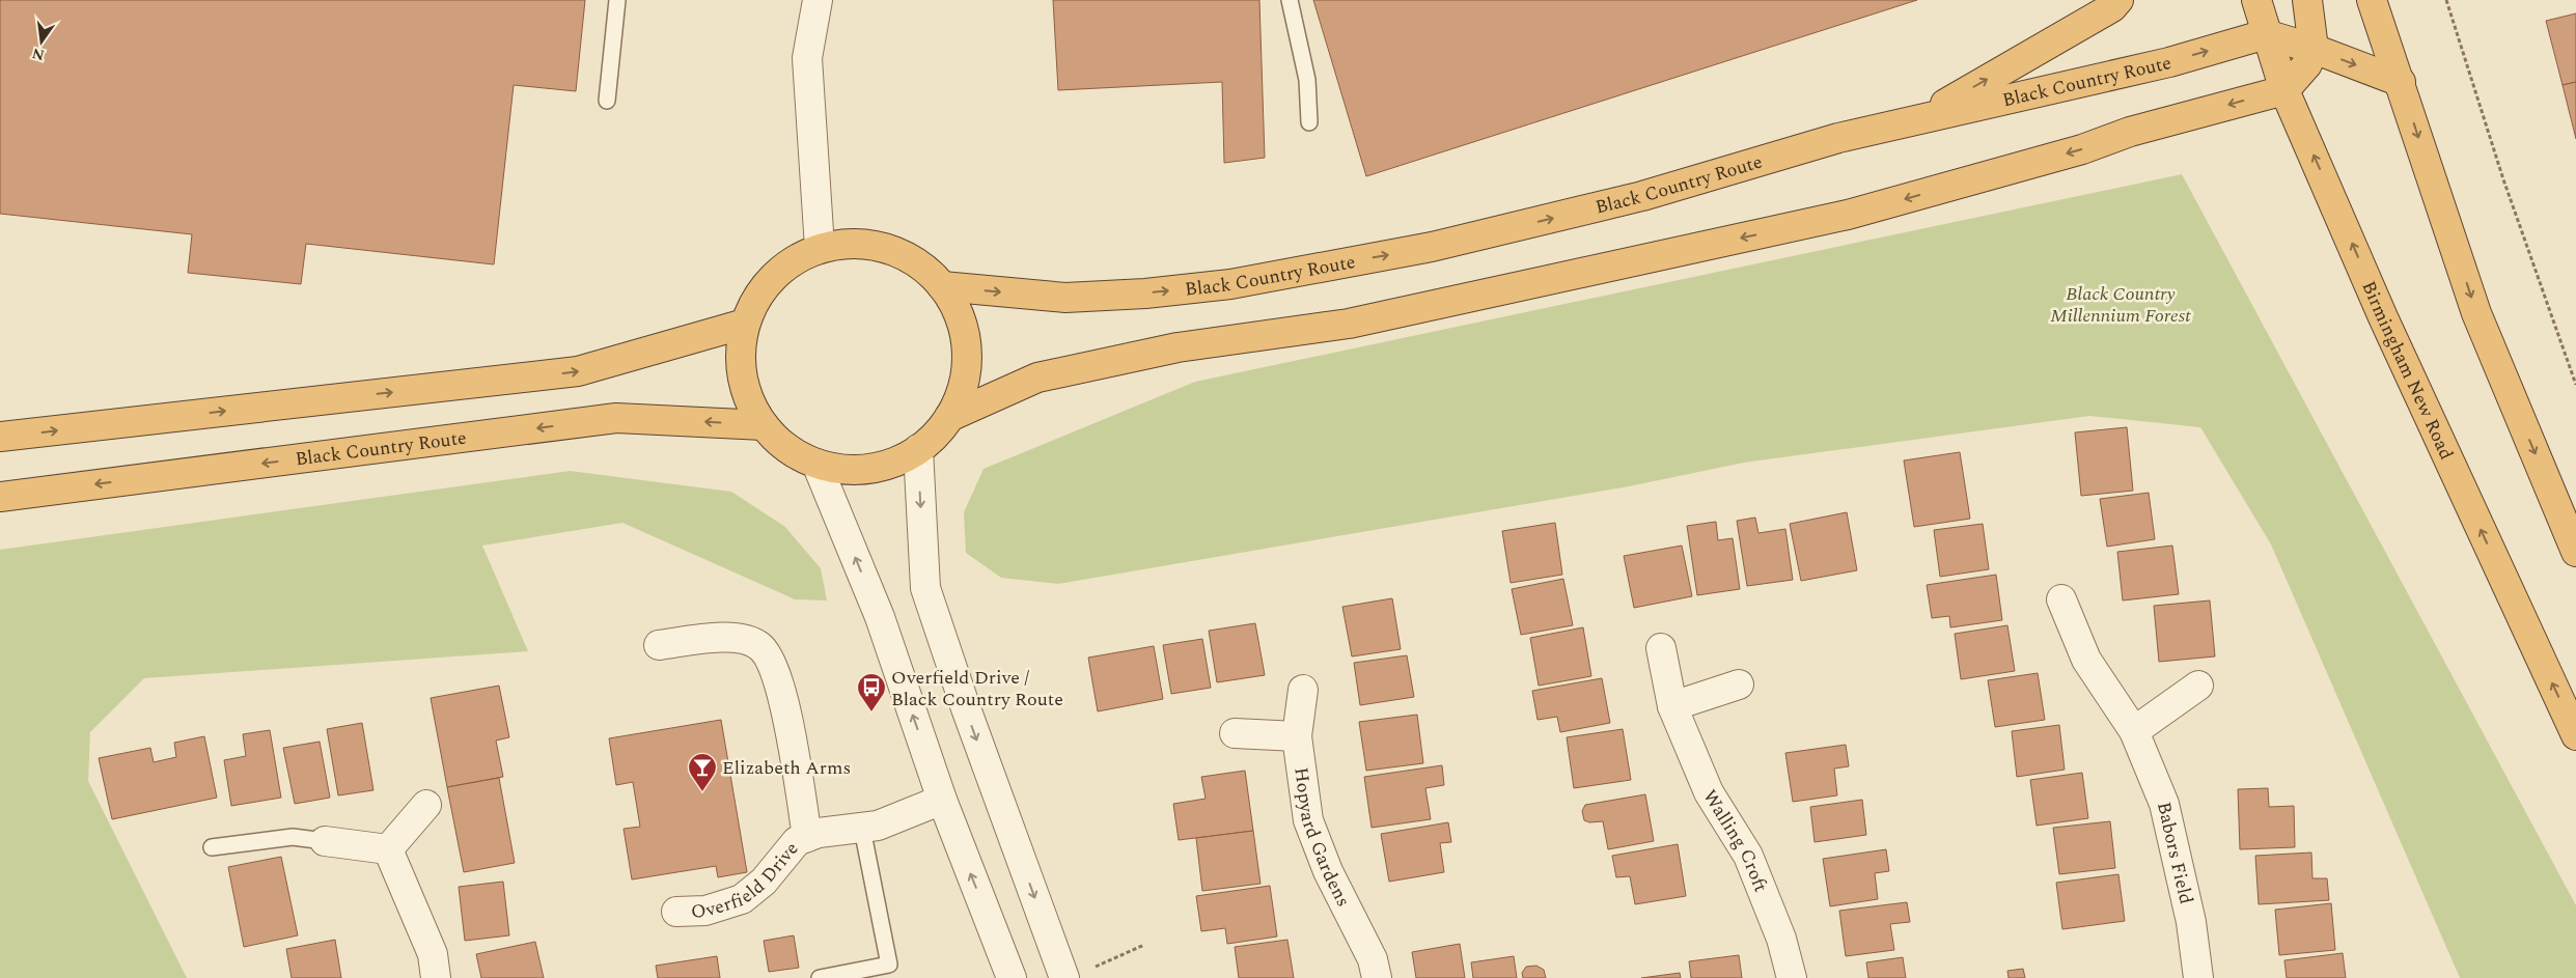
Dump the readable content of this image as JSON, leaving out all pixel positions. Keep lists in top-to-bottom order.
{
  "streets": {
    "highway": ["Black Country Route", "Birmingham New Road"],
    "street": [
      "Hopyard Gardens",
      "Walling Croft",
      "Babors Field",
      "Overfield Drive"
    ]
  },
  "crossings": [
    ["Black Country Route", "Birmingham New Road"]
  ],
  "parks": ["Black Country Millennium Forest"],
  "places": {
    "bus stop": ["Overfield Drive / Black Country Route"],
    "bar": ["Elizabeth Arms"]
  },
  "north": "bottom"
}
